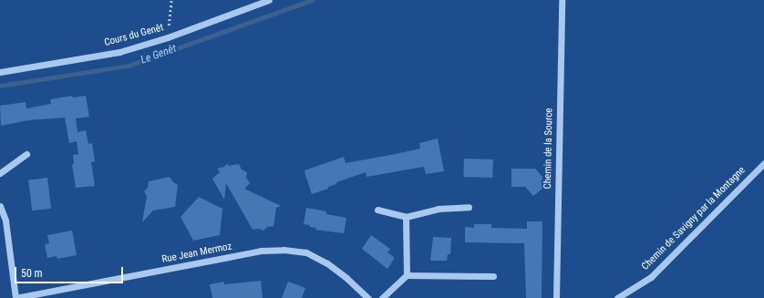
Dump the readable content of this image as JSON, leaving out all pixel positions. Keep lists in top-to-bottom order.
{
  "streets": {
    "street": [
      "Cours du Genêt",
      "Chemin de la Source",
      "Chemin de Savigny par la Montagne",
      "Rue Jean Mermoz"
    ]
  },
  "water": ["Le Genêt"],
  "scale_bar": "50 m"
}
